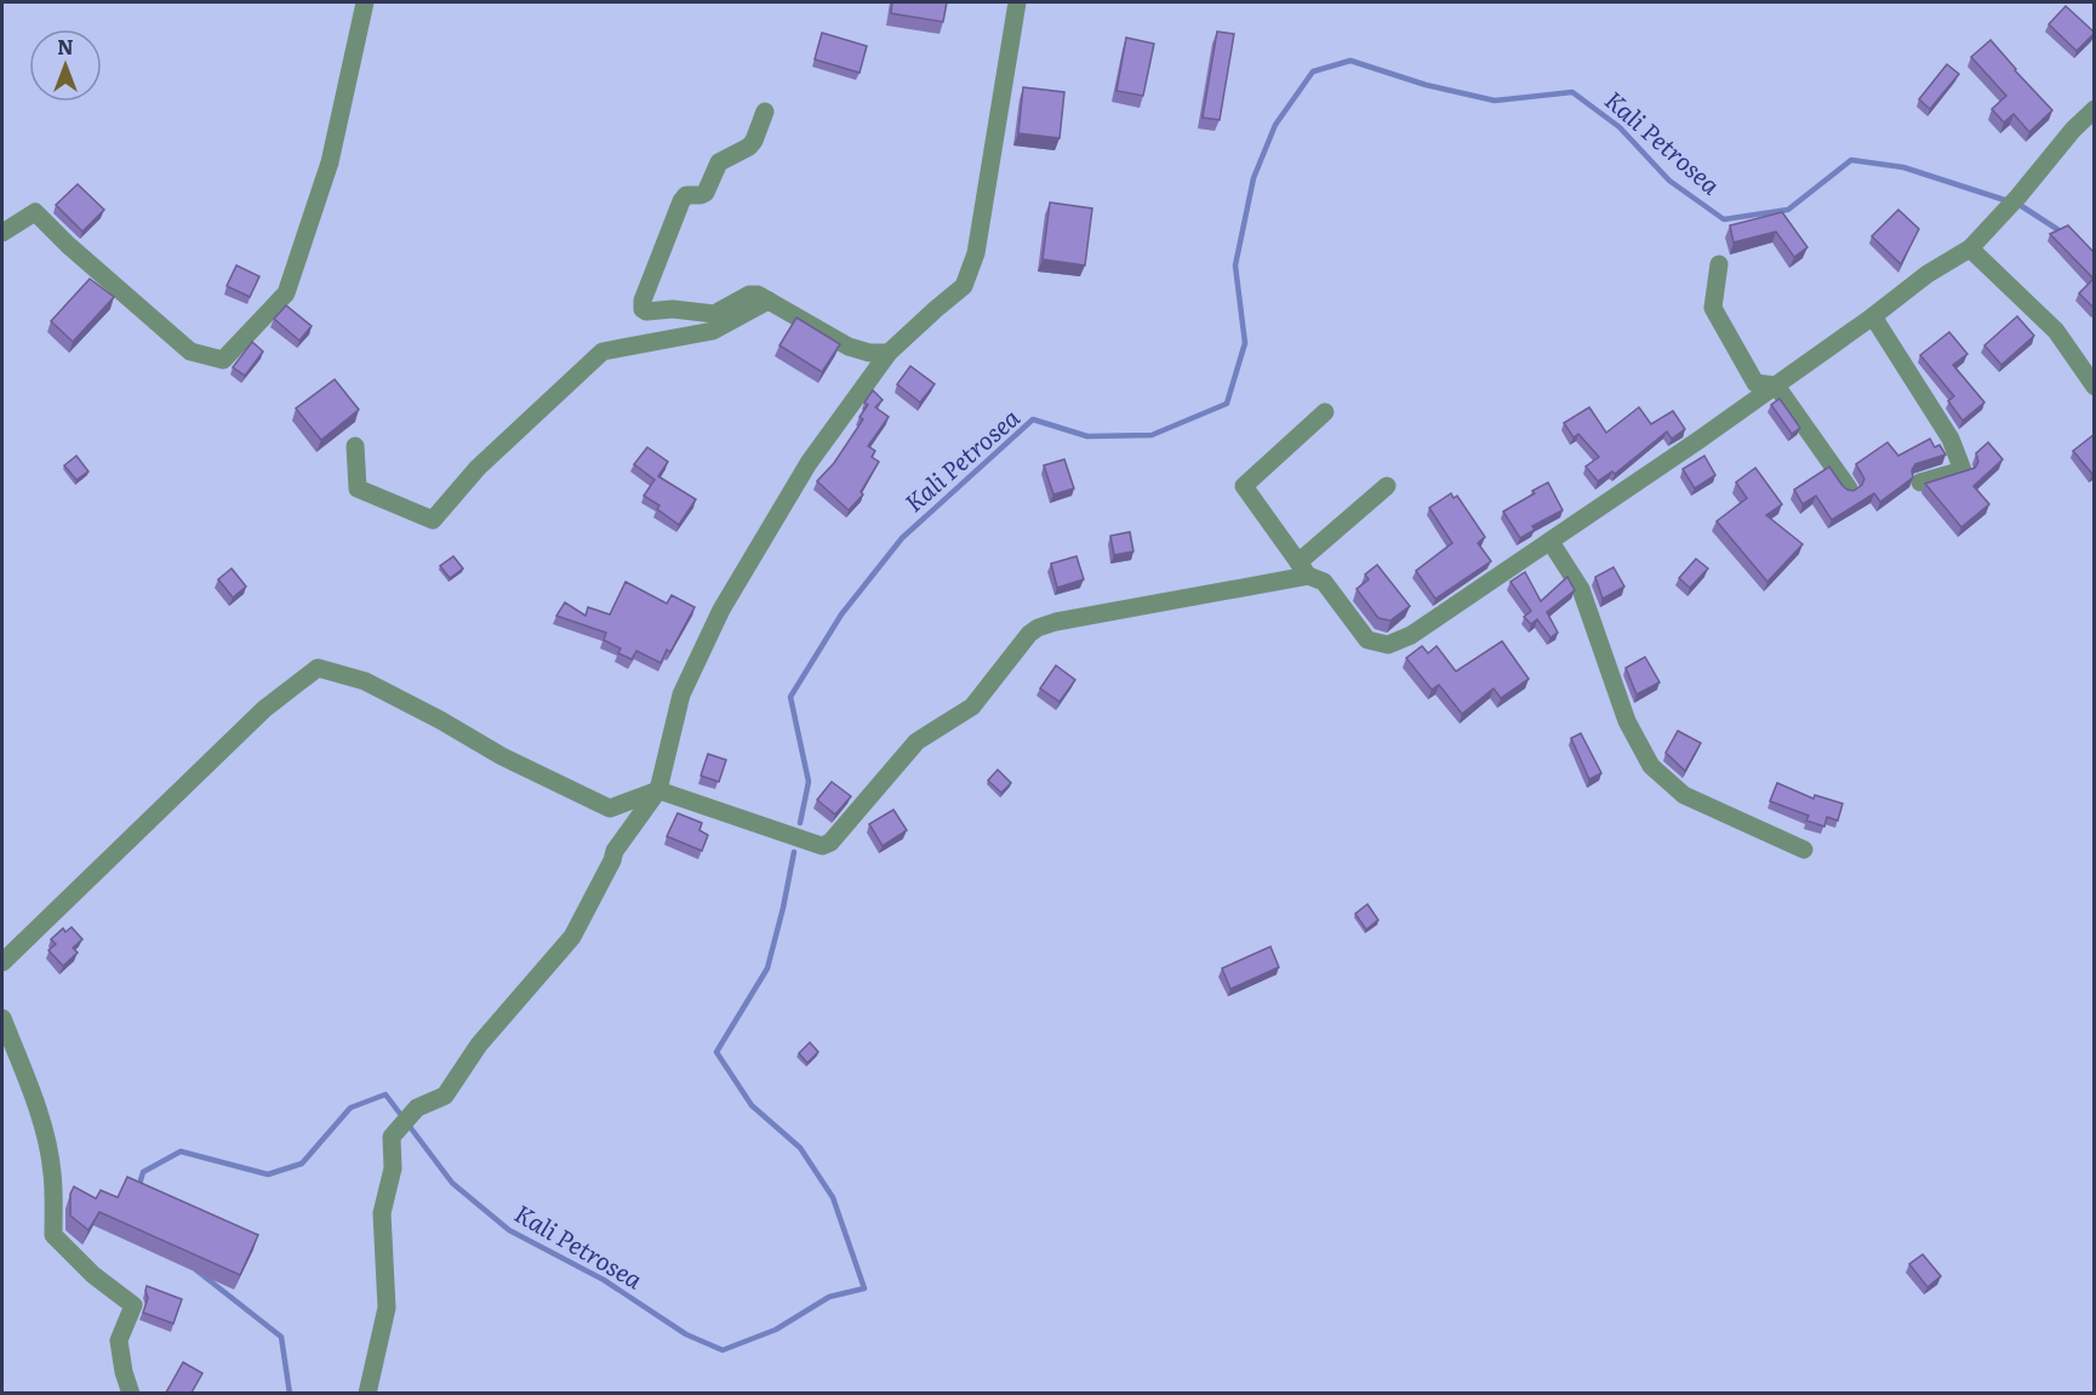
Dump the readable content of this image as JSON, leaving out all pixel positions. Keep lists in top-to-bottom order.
{
  "water": ["Kali Petrosea"],
  "north": "top"
}
